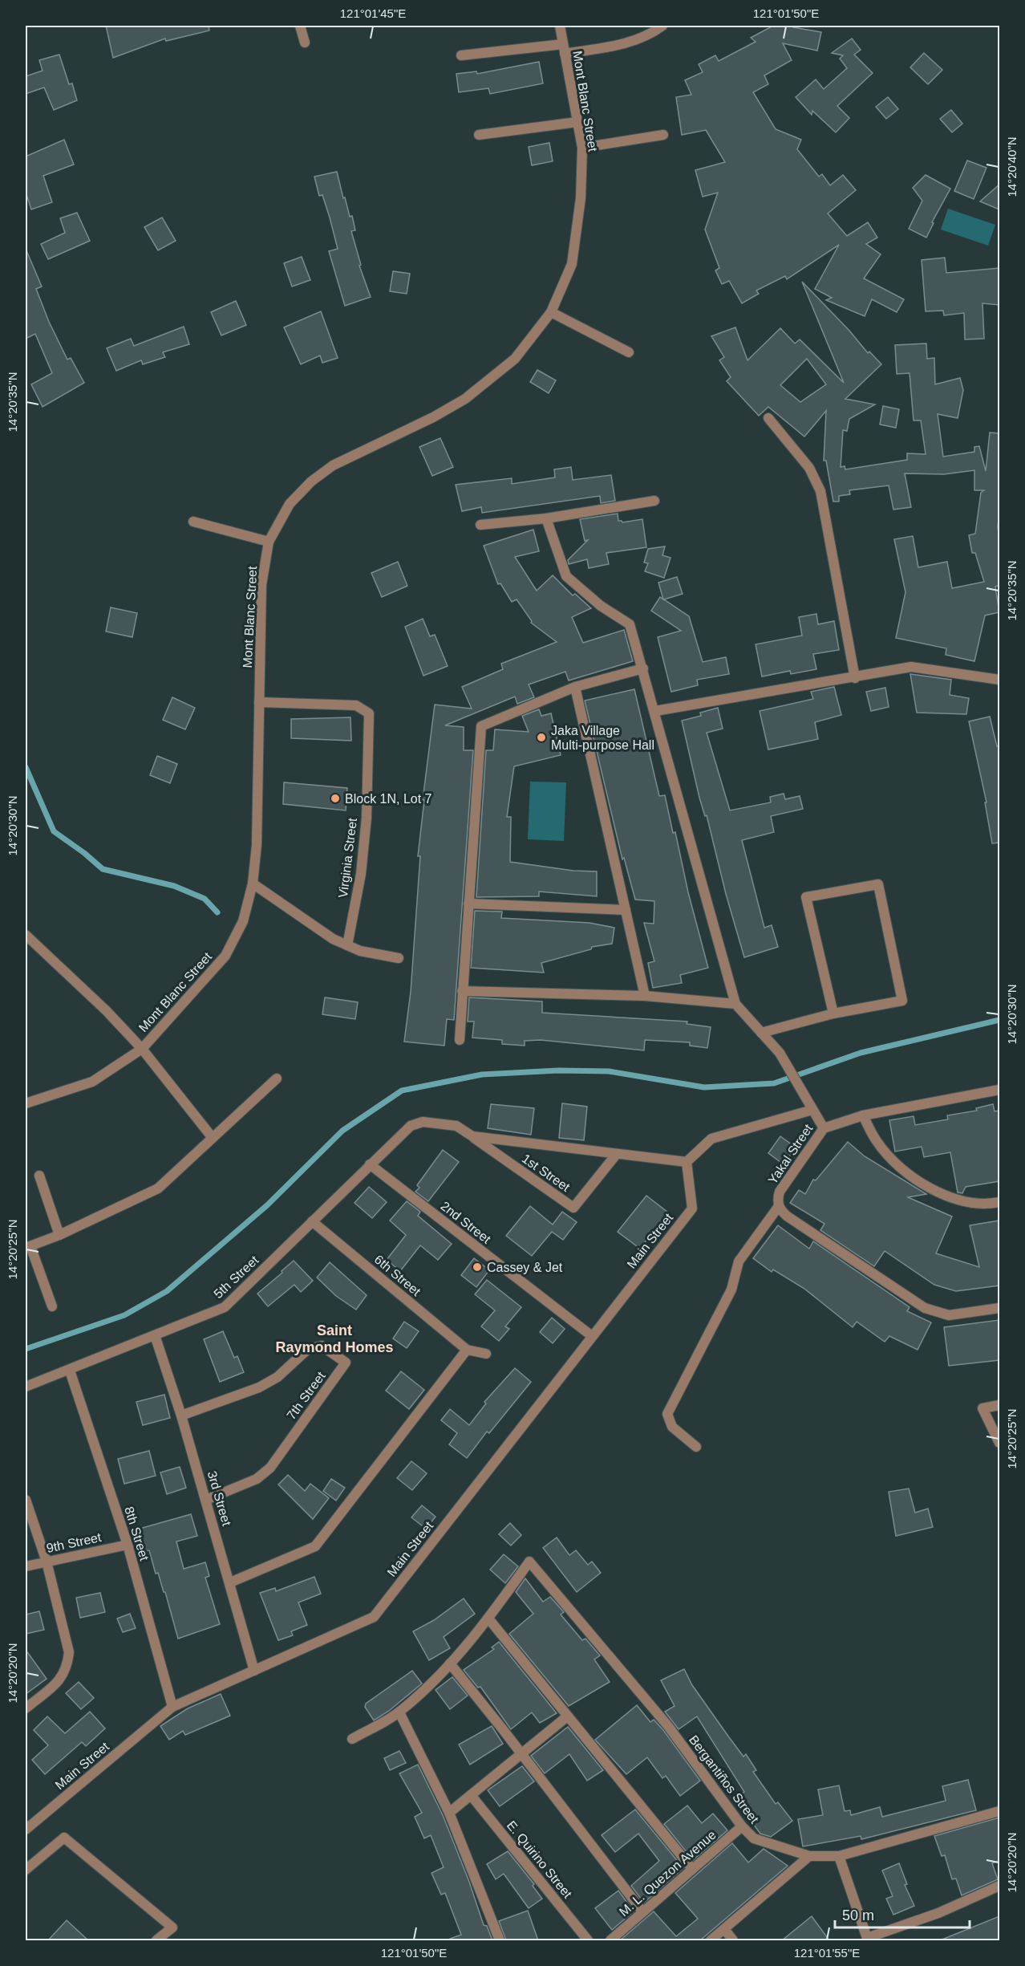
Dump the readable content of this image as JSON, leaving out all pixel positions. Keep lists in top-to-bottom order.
{
  "streets": {
    "street": [
      "Mont Blanc Street",
      "Virginia Street",
      "Yakal Street",
      "1st Street",
      "2nd Street",
      "Main Street",
      "6th Street",
      "5th Street",
      "7th Street",
      "3rd Street",
      "8th Street",
      "9th Street",
      "Bergantiños Street",
      "E. Quirino Street",
      "M. L. Quezon Avenue"
    ]
  },
  "crossings": [
    ["Mont Blanc Street", "Virginia Street"],
    ["1st Street", "Main Street"],
    ["1st Street", "5th Street"],
    ["2nd Street", "Main Street"],
    ["2nd Street", "5th Street"],
    ["Main Street", "3rd Street"],
    ["Main Street", "8th Street"],
    ["6th Street", "5th Street"],
    ["5th Street", "3rd Street"],
    ["5th Street", "8th Street"],
    ["7th Street", "3rd Street"],
    ["8th Street", "9th Street"],
    ["Bergantiños Street", "M. L. Quezon Avenue"]
  ],
  "districts": ["Saint Raymond Homes"],
  "places": ["Jaka Village Multi-purpose Hall", "Block 1N, Lot 7", "Cassey & Jet"],
  "scale_bar": "50 m",
  "coordinates": [
    "121°01'45\"E",
    "121°01'50\"E",
    "14°20'40\"N",
    "14°20'35\"N",
    "14°20'30\"N",
    "14°20'25\"N",
    "14°20'20\"N",
    "121°01'55\"E"
  ]
}
